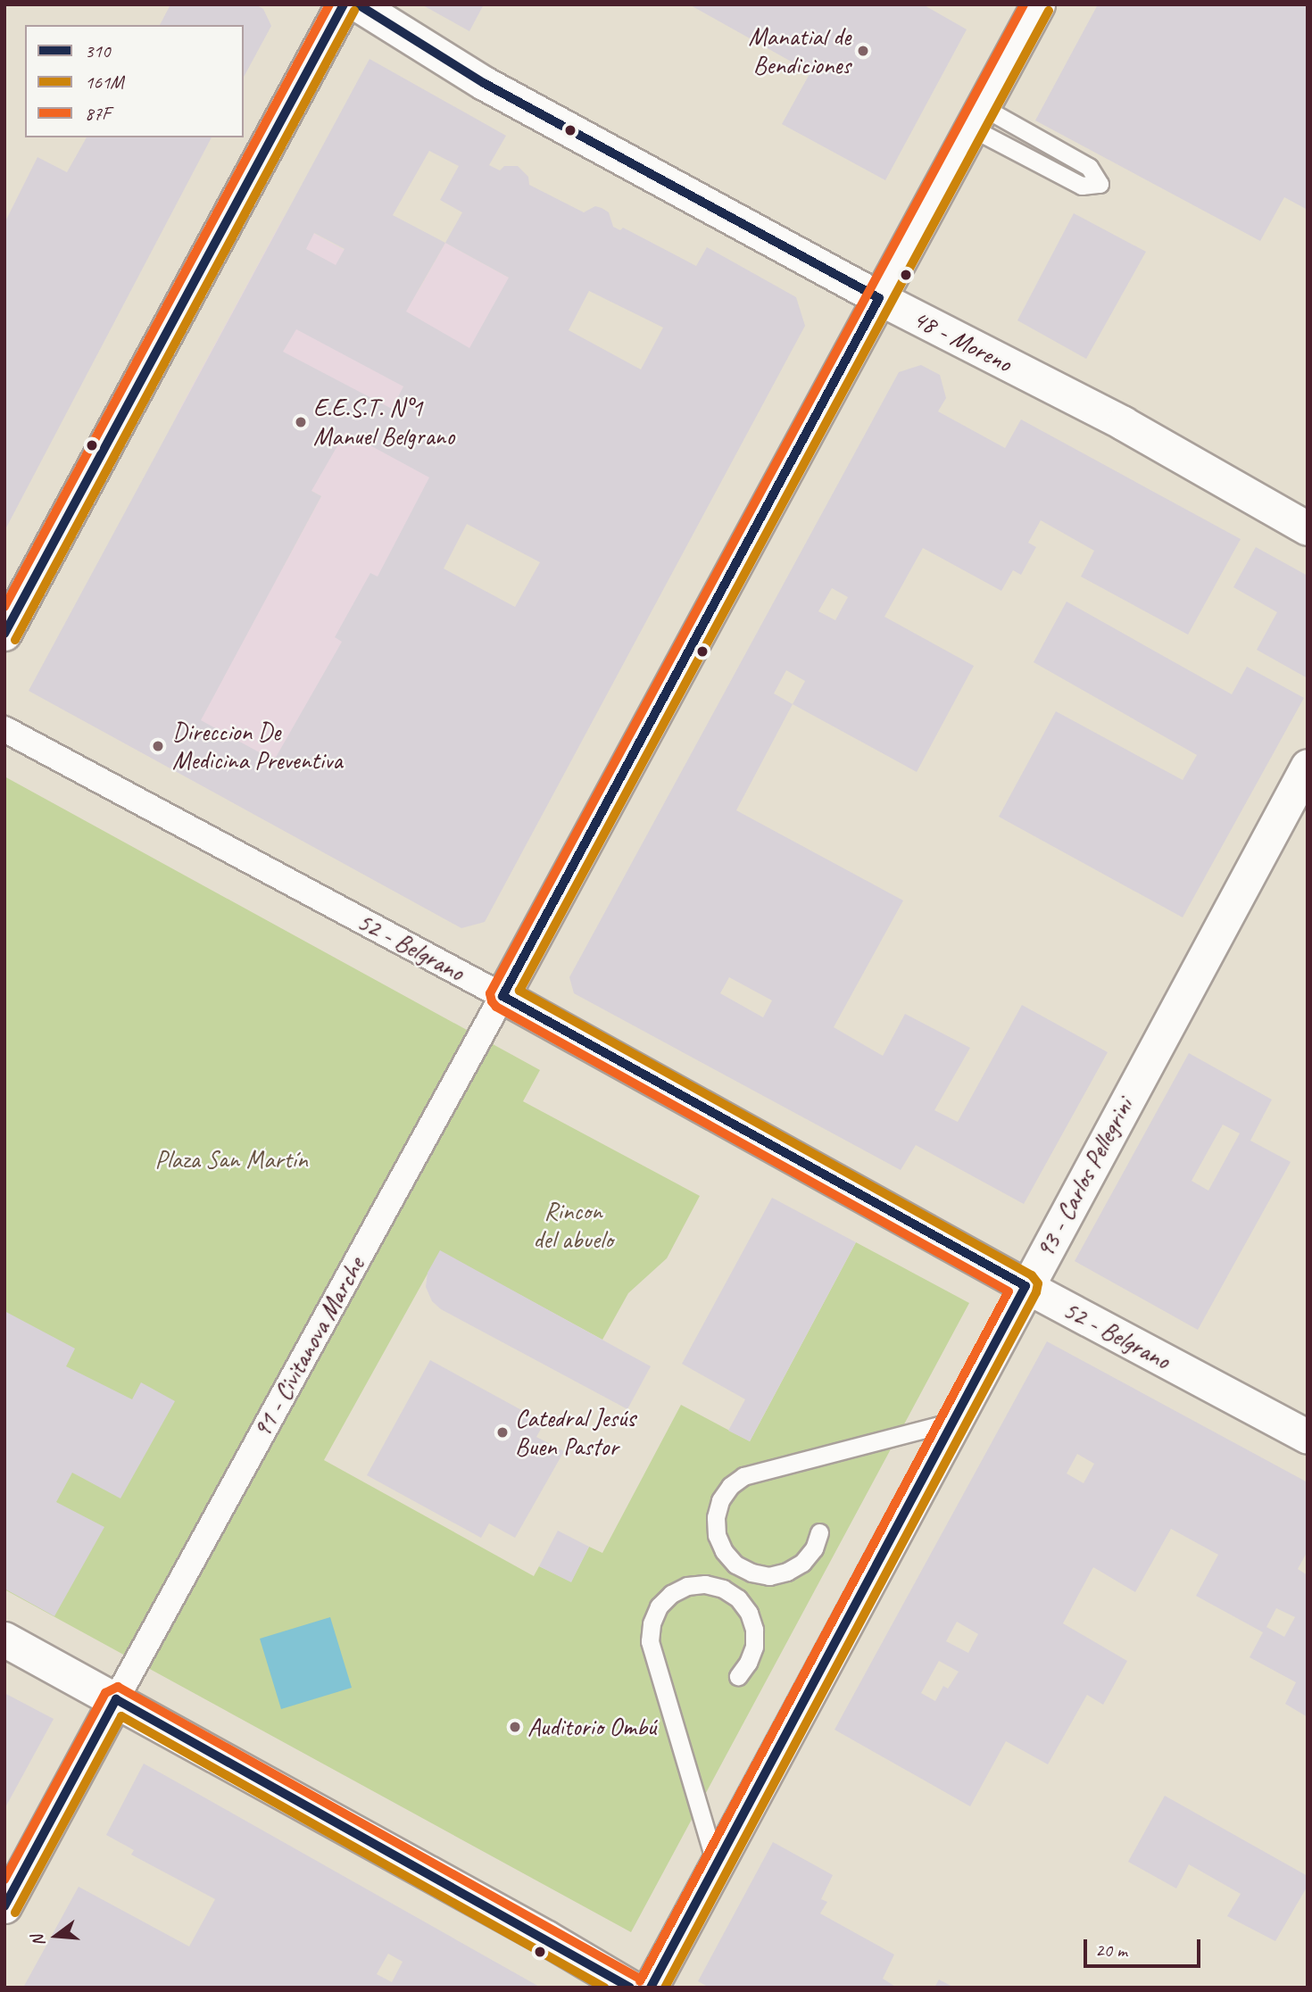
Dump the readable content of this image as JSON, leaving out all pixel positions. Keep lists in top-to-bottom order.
{
  "streets": {
    "street": [
      "48 - Moreno",
      "52 - Belgrano",
      "93 - Carlos Pellegrini",
      "91 - Civitanova Marche"
    ]
  },
  "crossings": [
    ["52 - Belgrano", "93 - Carlos Pellegrini"],
    ["52 - Belgrano", "91 - Civitanova Marche"]
  ],
  "parks": ["Plaza San Martín", "Rincon del abuelo"],
  "places": [
    "Manatial de Bendiciones",
    "E.E.S.T. N°1 Manuel Belgrano",
    "Direccion De Medicina Preventiva",
    "Catedral Jesús Buen Pastor",
    "Auditorio Ombú"
  ],
  "lines": ["transit line 310", "transit line 87F", "transit line 161M"],
  "legend": ["310", "161M", "87F"],
  "scale_bar": "20 m",
  "north": "left"
}
